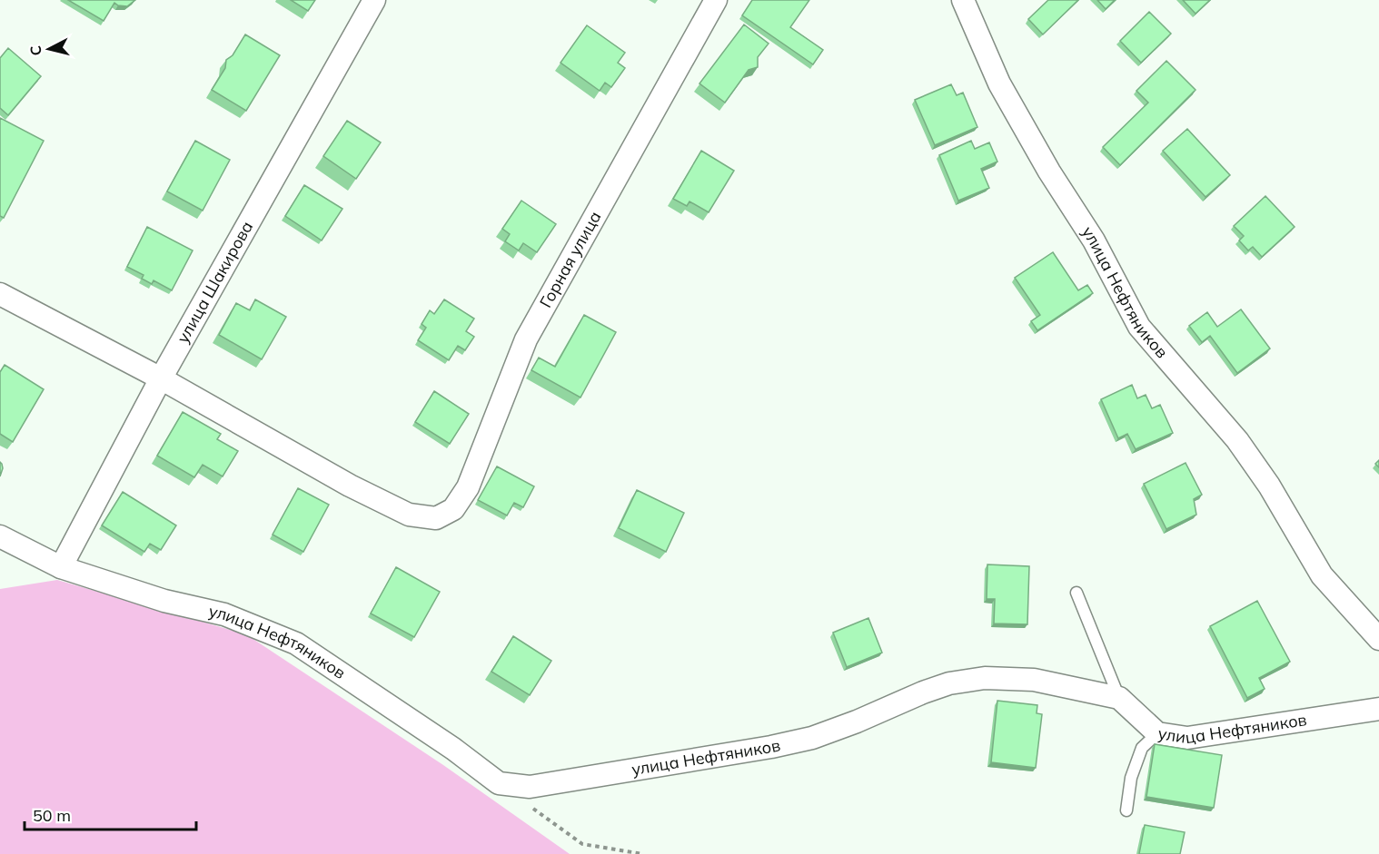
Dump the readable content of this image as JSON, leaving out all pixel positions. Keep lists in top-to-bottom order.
{
  "streets": {
    "street": ["Горная улица", "улица Шакирова", "улица Нефтяников"]
  },
  "crossings": [
    ["Горная улица", "улица Шакирова"],
    ["улица Шакирова", "улица Нефтяников"]
  ],
  "scale_bar": "50 m",
  "north": "left"
}
